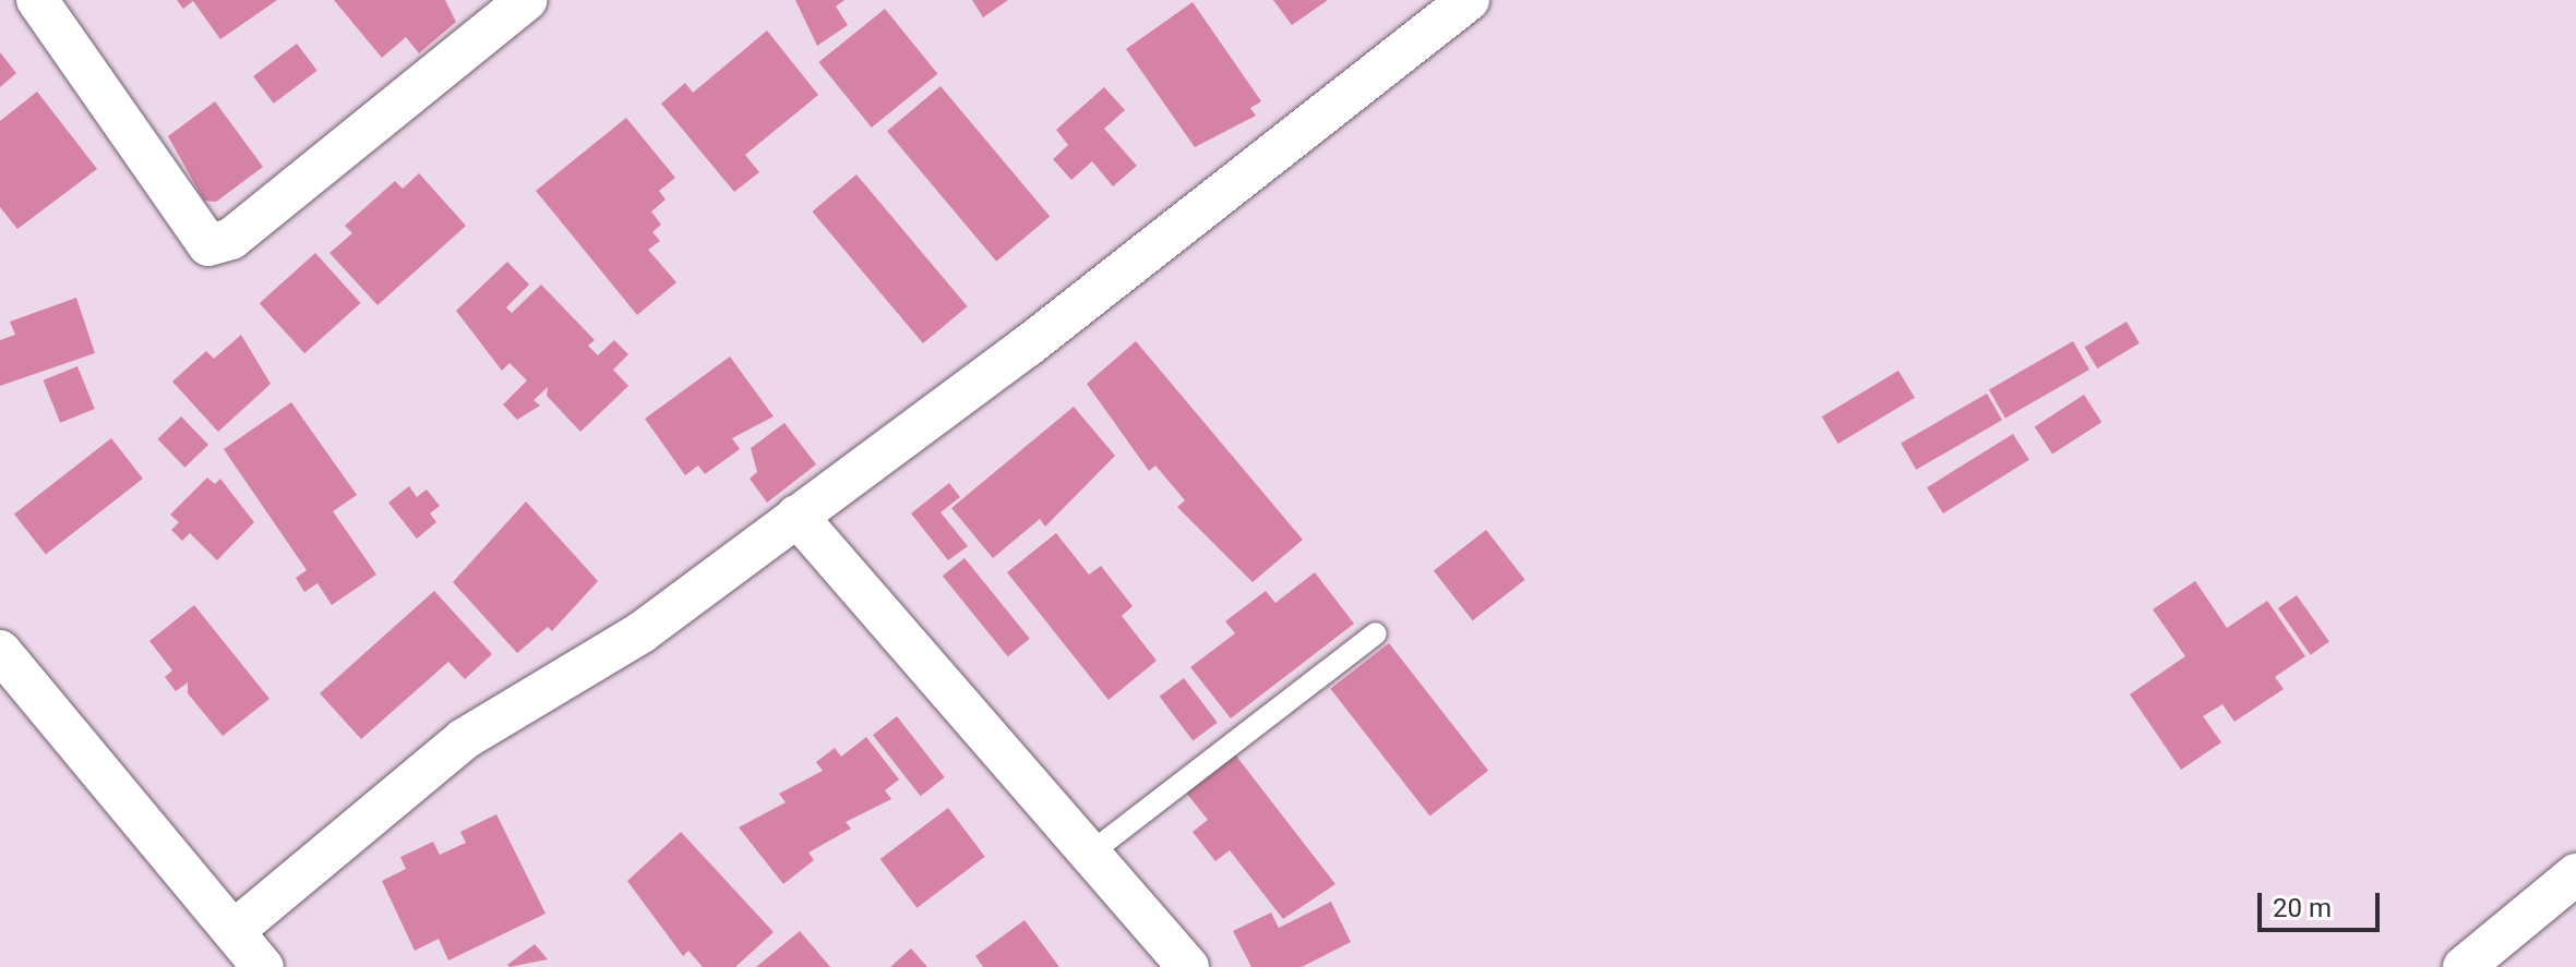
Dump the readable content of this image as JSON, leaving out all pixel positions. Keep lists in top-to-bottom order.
{
  "scale_bar": "20 m"
}
